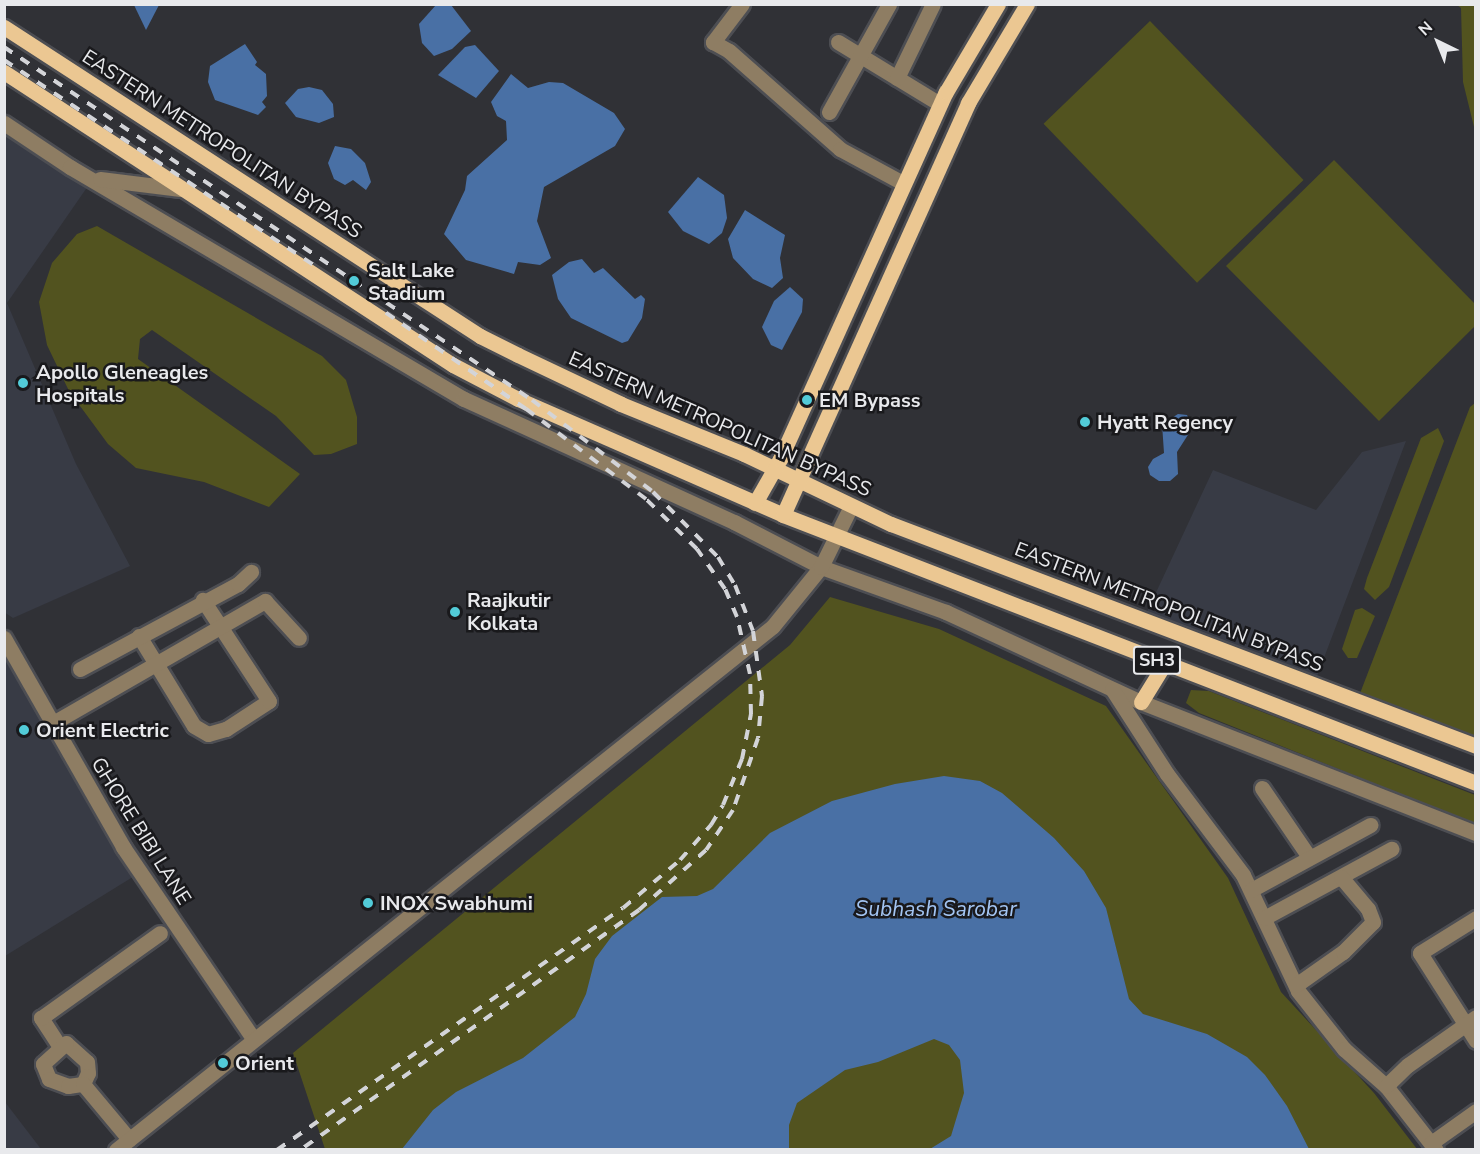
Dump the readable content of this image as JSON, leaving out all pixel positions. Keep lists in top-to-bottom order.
{
  "streets": {
    "main road": ["EASTERN METROPOLITAN BYPASS", "SH3"],
    "street": ["GHORE BIBI LANE"]
  },
  "water": ["Subhash Sarobar"],
  "places": [
    "Salt Lake Stadium",
    "Apollo Gleneagles Hospitals",
    "EM Bypass",
    "Hyatt Regency",
    "Raajkutir Kolkata",
    "Orient Electric",
    "INOX Swabhumi",
    "Orient"
  ],
  "north": "top left"
}
